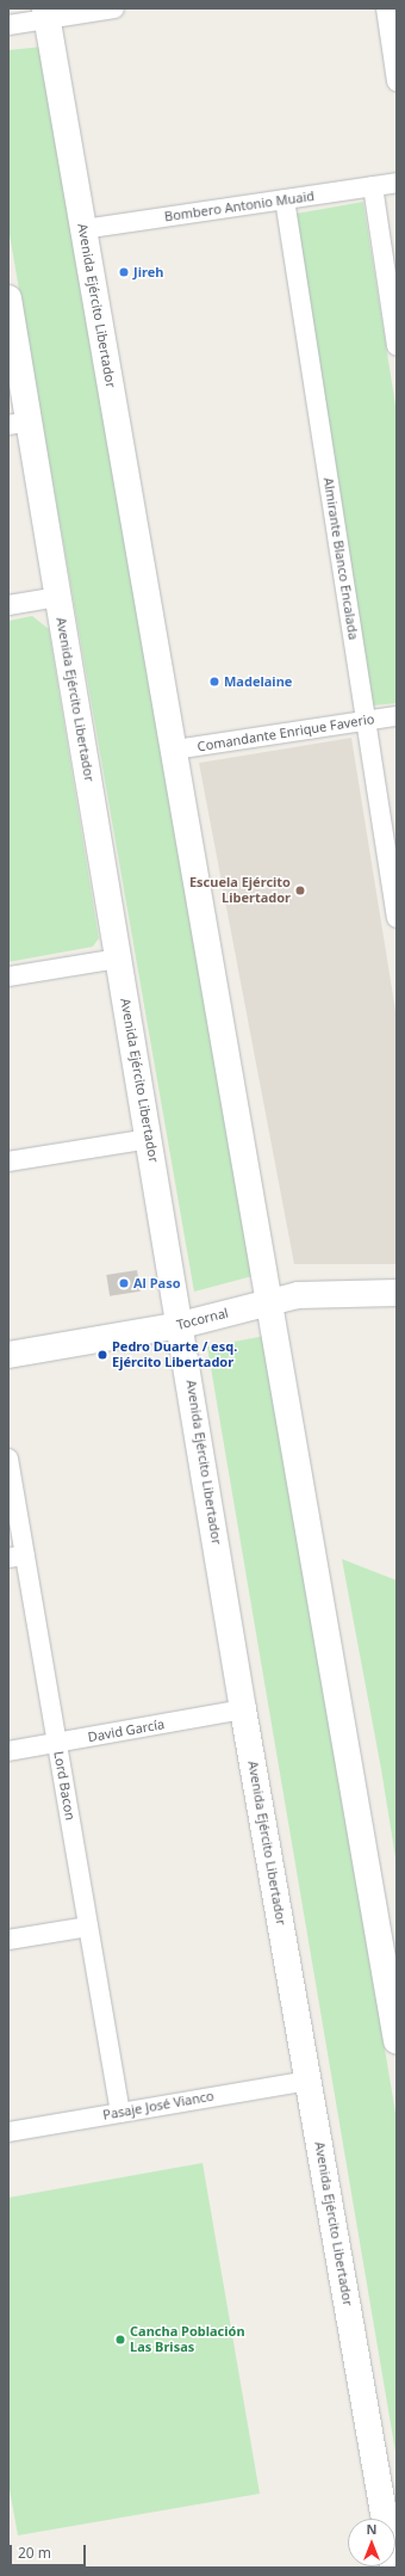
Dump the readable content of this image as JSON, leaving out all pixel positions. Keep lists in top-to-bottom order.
{
  "streets": {
    "main road": ["Avenida Ejército Libertador", "Tocornal"],
    "street": [
      "Bombero Antonio Muaid",
      "Almirante Blanco Encalada",
      "Comandante Enrique Faverio",
      "David García",
      "Lord Bacon",
      "Pasaje José Vianco"
    ]
  },
  "crossings": [
    ["Bombero Antonio Muaid", "Avenida Ejército Libertador"],
    ["Bombero Antonio Muaid", "Almirante Blanco Encalada"],
    ["Avenida Ejército Libertador", "Comandante Enrique Faverio"],
    ["Avenida Ejército Libertador", "Tocornal"],
    ["Avenida Ejército Libertador", "David García"],
    ["Avenida Ejército Libertador", "Pasaje José Vianco"],
    ["Almirante Blanco Encalada", "Comandante Enrique Faverio"],
    ["David García", "Lord Bacon"],
    ["Lord Bacon", "Pasaje José Vianco"]
  ],
  "places": [
    "Jireh",
    "Madelaine",
    "Escuela Ejército Libertador",
    "Al Paso",
    "Pedro Duarte / esq. Ejército Libertador",
    "Cancha Población Las Brisas"
  ],
  "scale_bar": "20 m",
  "north": "top"
}
